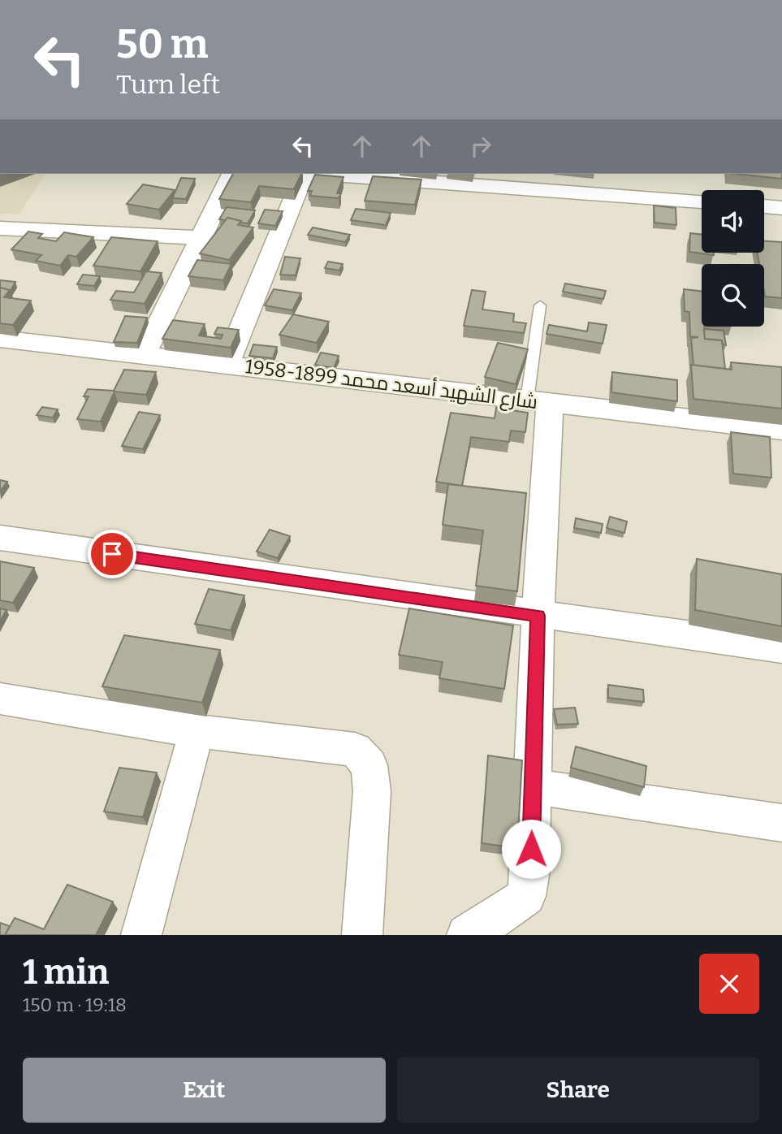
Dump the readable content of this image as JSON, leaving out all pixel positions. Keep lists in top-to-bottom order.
{
  "streets": {
    "street": ["شارع الشهيد أسعد محمد 1899-1958"]
  },
  "page": {
    "turn": ["50 m", "Turn left"],
    "heading": ["1 min", "150 m · 19:18"],
    "buttons": ["Exit", "Share"]
  }
}
